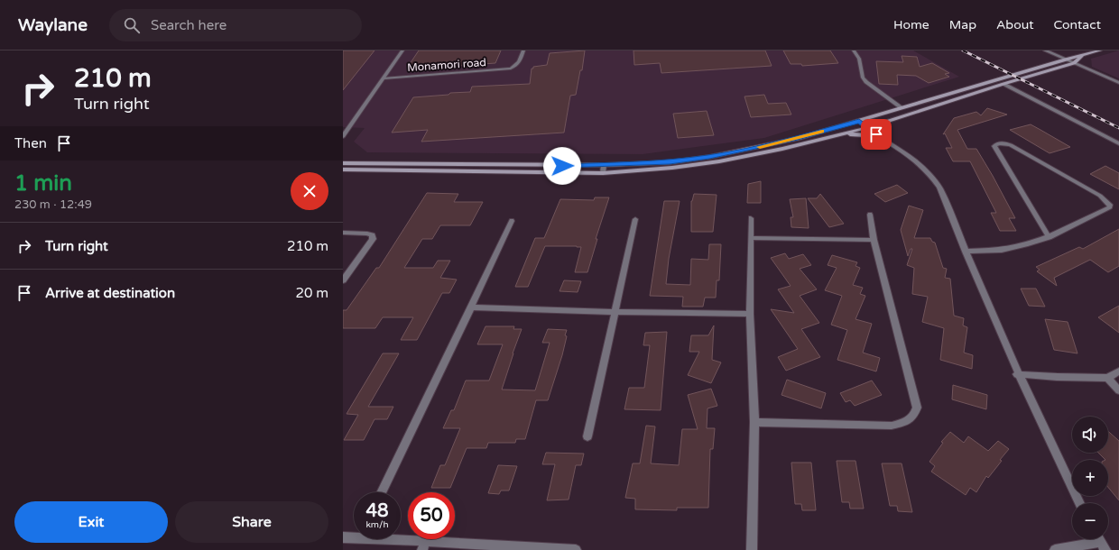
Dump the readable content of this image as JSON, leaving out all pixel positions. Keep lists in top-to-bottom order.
{
  "streets": {
    "street": ["Monamori road"]
  },
  "page": {
    "header": "Waylane",
    "search": "Search here",
    "nav": [
      "Home",
      "Map",
      "About",
      "Contact"
    ],
    "turn": ["210 m", "Turn right"],
    "then": "Then",
    "heading": ["1 min", "230 m · 12:49"],
    "list": [
      {
        "name": "Turn right",
        "value": "210 m"
      },
      {
        "name": "Arrive at destination",
        "value": "20 m"
      }
    ],
    "map_buttons": ["+", "−"],
    "speed": "48 km/h",
    "limit": "50",
    "buttons": ["Exit", "Share"]
  }
}
